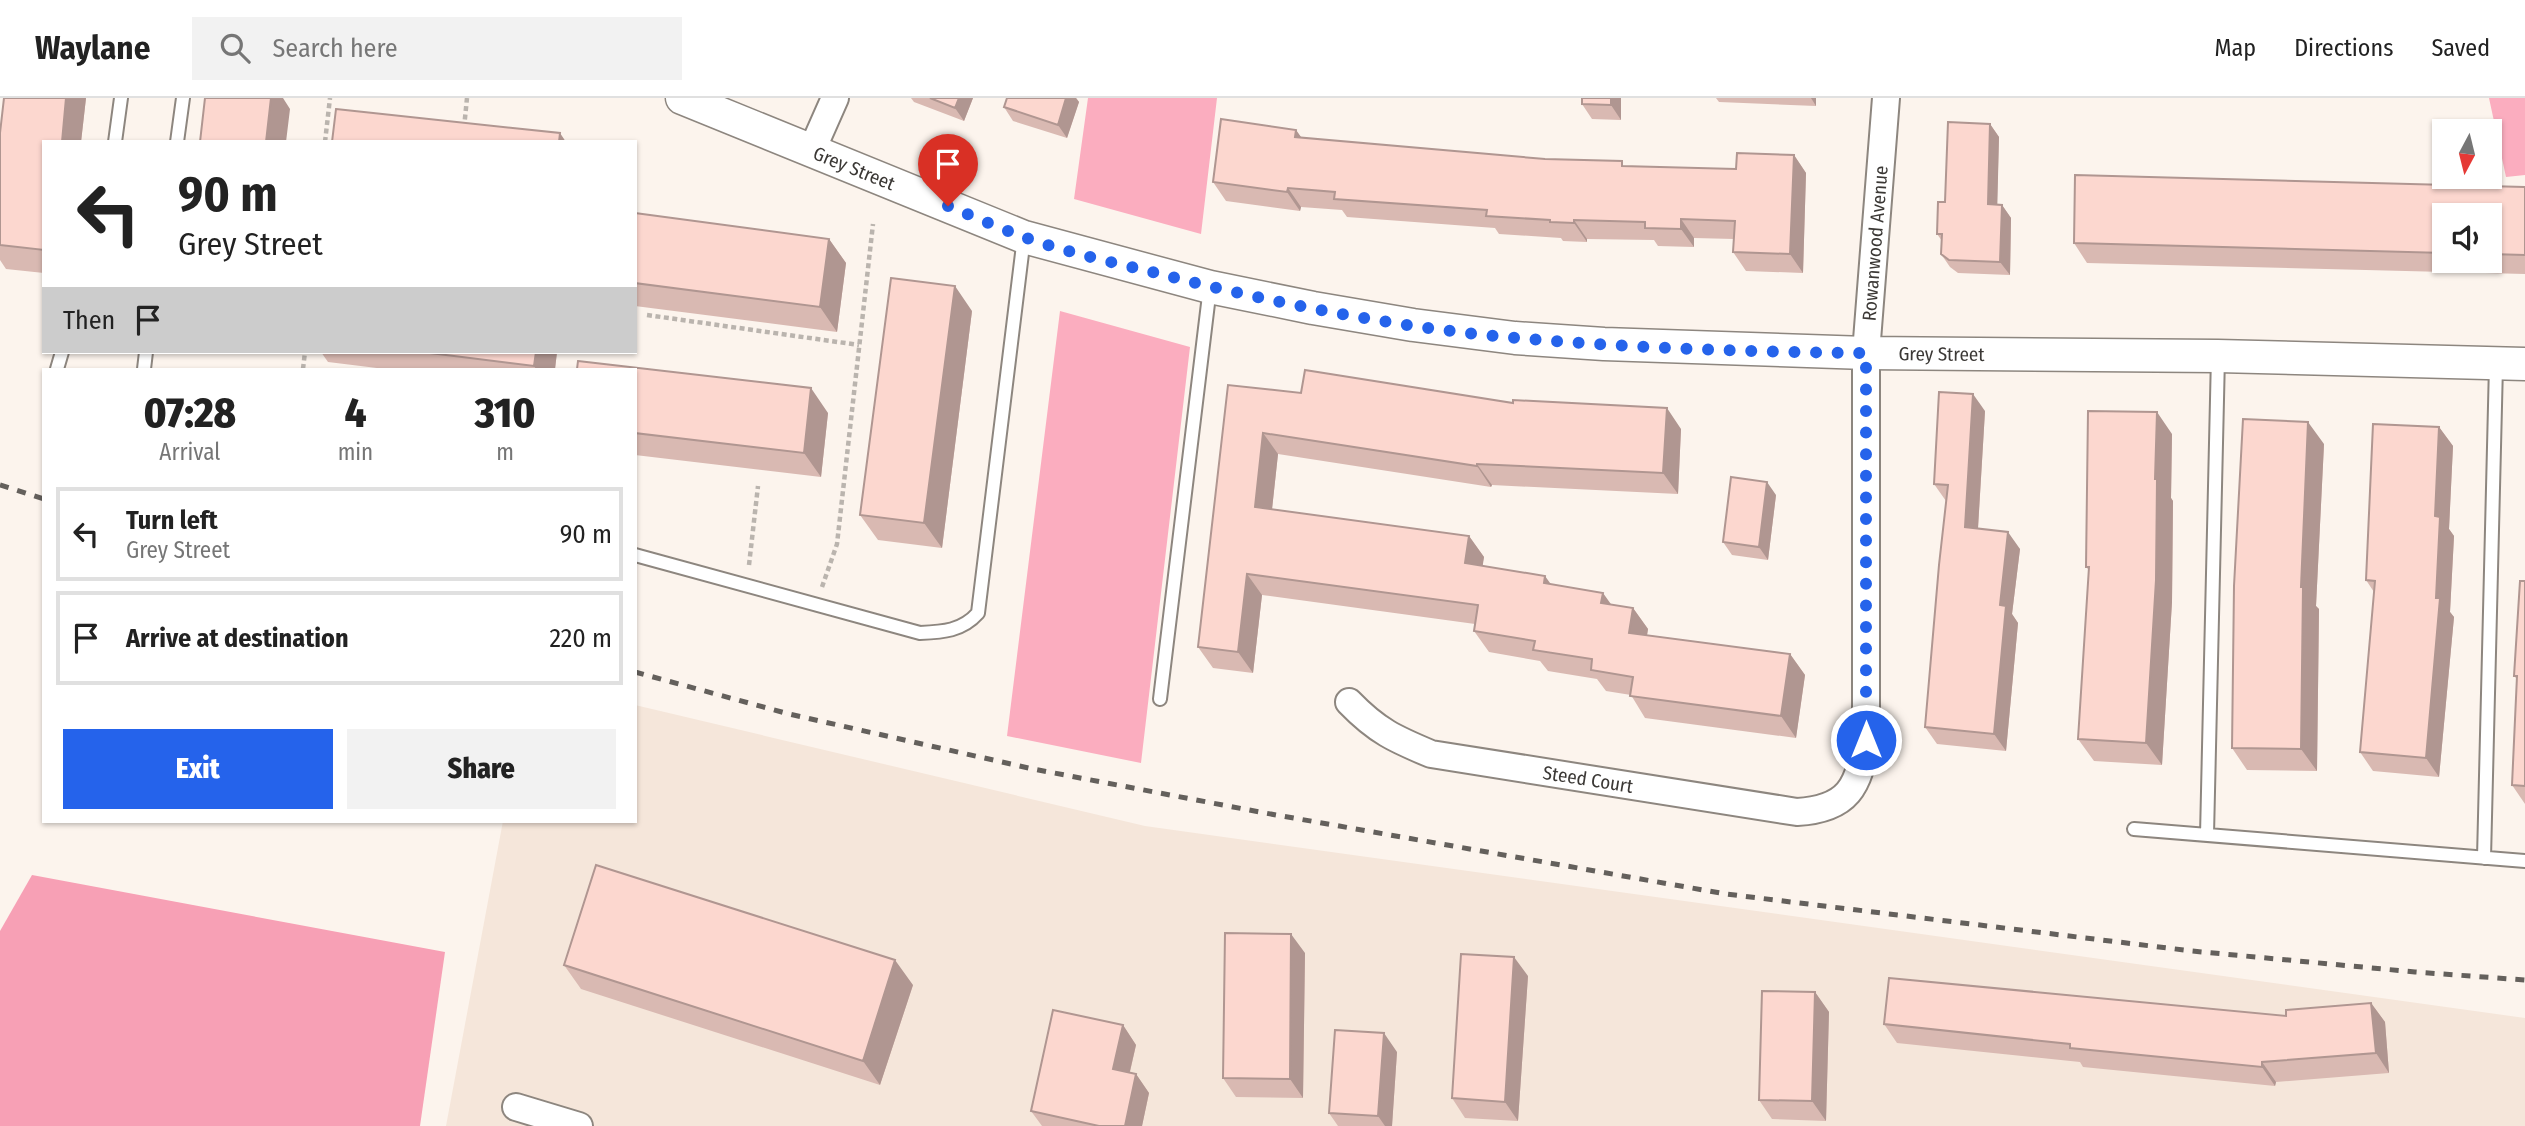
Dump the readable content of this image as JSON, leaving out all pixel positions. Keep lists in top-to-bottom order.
{
  "streets": {
    "street": ["Grey Street", "Rowanwood Avenue", "Steed Court"]
  },
  "crossings": [
    ["Grey Street", "Rowanwood Avenue"],
    ["Rowanwood Avenue", "Steed Court"]
  ],
  "north": "bottom",
  "page": {
    "header": "Waylane",
    "search": "Search here",
    "nav": ["Map", "Directions", "Saved"],
    "turn": ["90 m", "Grey Street"],
    "then": "Then",
    "eta": [
      "07:28",
      "Arrival",
      "4",
      "min",
      "310",
      "m"
    ],
    "list": [
      {
        "name": "Turn left",
        "note": "Grey Street",
        "value": "90 m"
      },
      {
        "name": "Arrive at destination",
        "value": "220 m"
      }
    ],
    "buttons": ["Exit", "Share"]
  }
}
